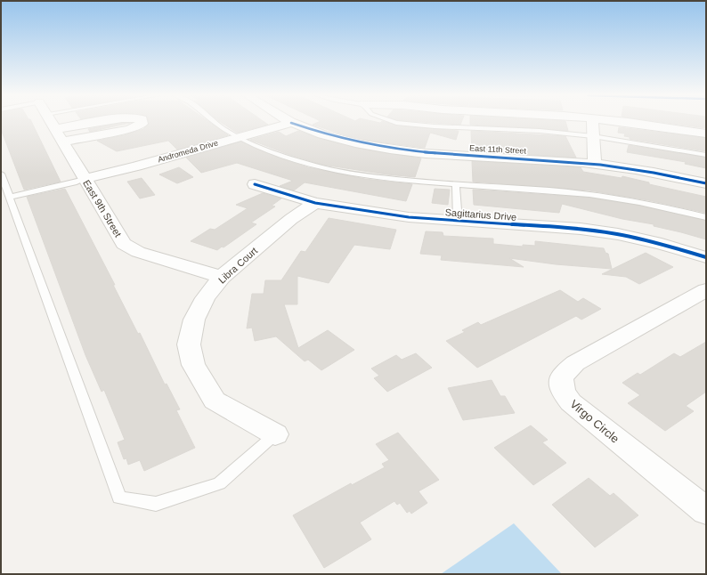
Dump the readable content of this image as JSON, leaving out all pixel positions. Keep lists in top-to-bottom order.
{
  "streets": {
    "street": [
      "East 11th Street",
      "Andromeda Drive",
      "East 9th Street",
      "Sagittarius Drive",
      "Libra Court",
      "Virgo Circle"
    ]
  },
  "crossings": [
    ["East 11th Street", "Andromeda Drive"],
    ["Andromeda Drive", "East 9th Street"],
    ["East 9th Street", "Libra Court"],
    ["Sagittarius Drive", "Libra Court"]
  ]
}
